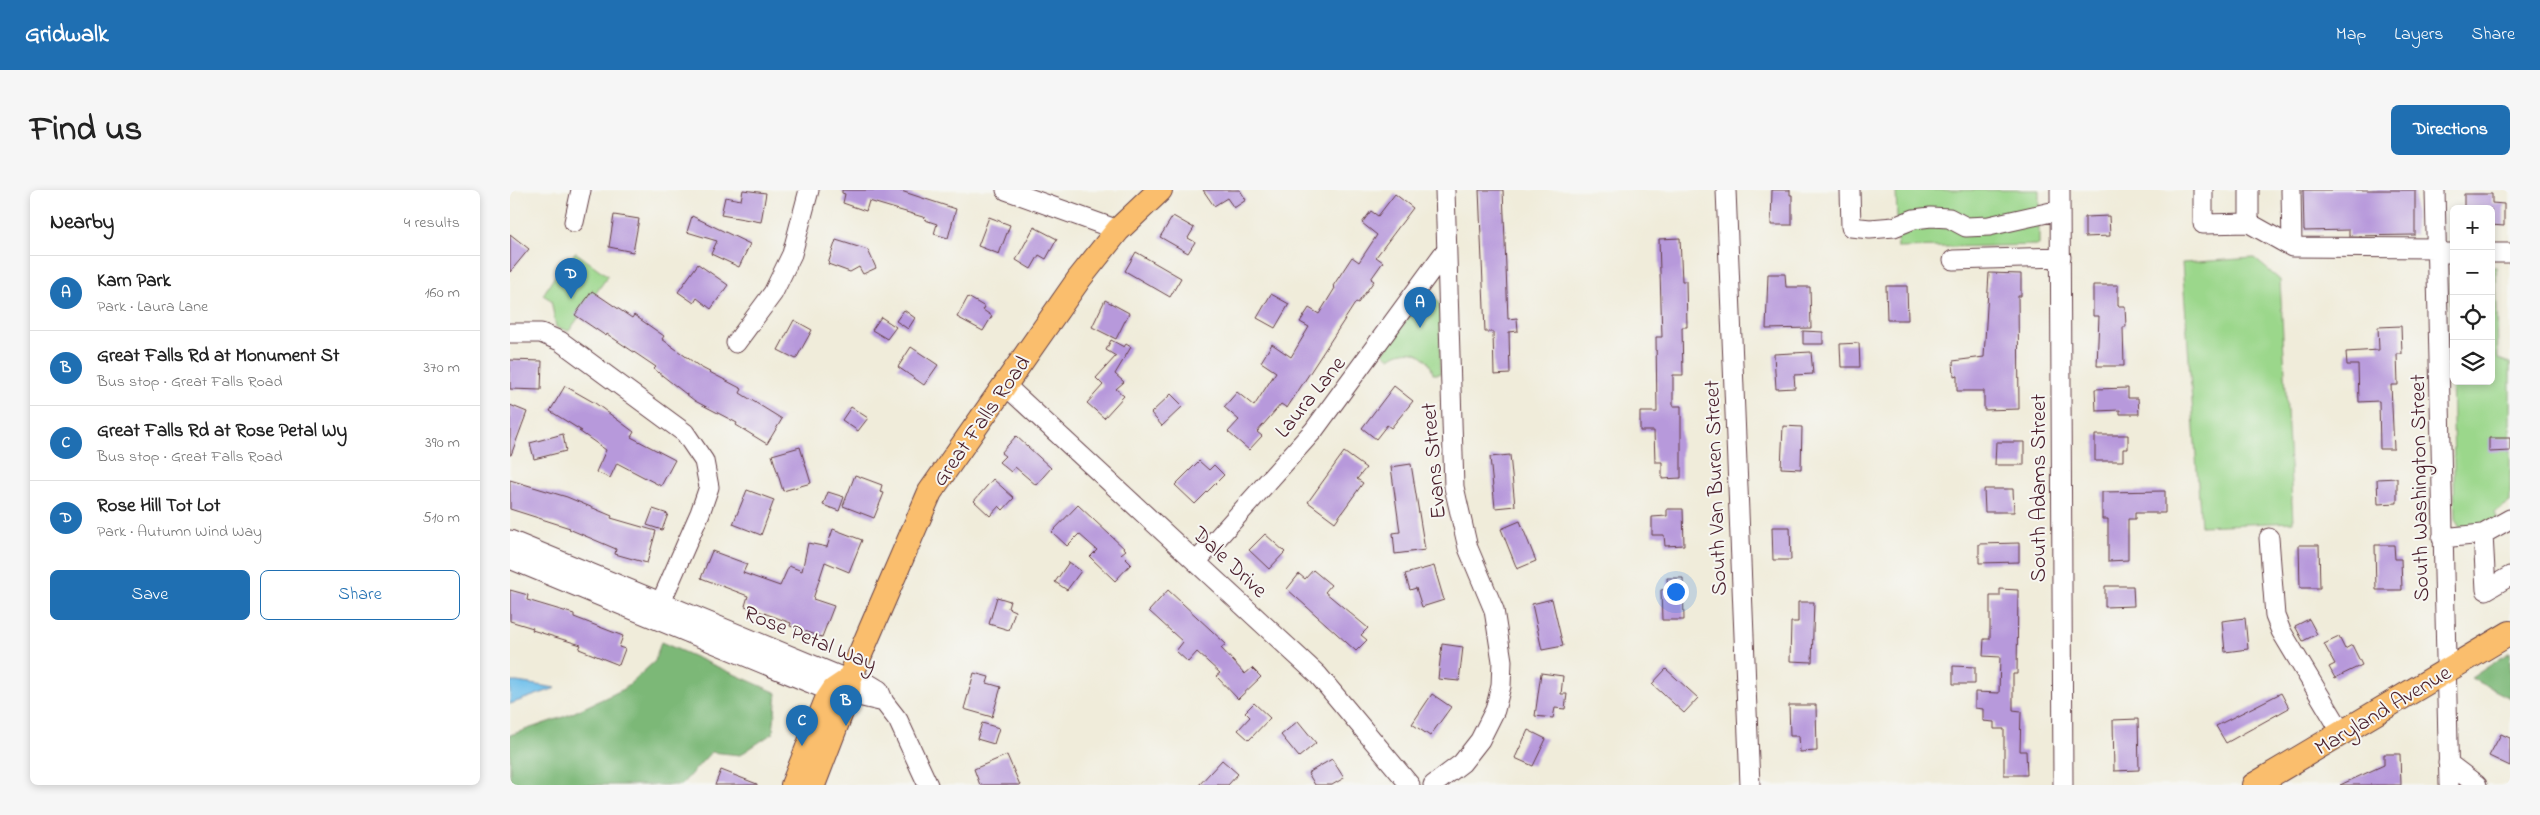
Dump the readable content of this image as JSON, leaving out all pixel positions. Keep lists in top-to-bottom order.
{
  "streets": {
    "main road": ["Great Falls Road", "Maryland Avenue"],
    "street": [
      "Laura Lane",
      "Evans Street",
      "South Van Buren Street",
      "South Adams Street",
      "South Washington Street",
      "Dale Drive",
      "Rose Petal Way"
    ]
  },
  "crossings": [
    ["Laura Lane", "Evans Street"],
    ["Laura Lane", "Dale Drive"],
    ["Great Falls Road", "Dale Drive"],
    ["Great Falls Road", "Rose Petal Way"],
    ["South Washington Street", "Maryland Avenue"]
  ],
  "page": {
    "header": "Gridwalk",
    "nav": ["Map", "Layers", "Share"],
    "title": "Find us",
    "buttons": [
      "Directions",
      ["Save", "Share"]
    ],
    "heading": ["Nearby", "4 results"],
    "map_buttons": ["+", "−"],
    "list": [
      {
        "mark": "A",
        "name": "Karn Park",
        "note": "Park · Laura Lane",
        "value": "160 m"
      },
      {
        "mark": "B",
        "name": "Great Falls Rd at Monument St",
        "note": "Bus stop · Great Falls Road",
        "value": "370 m"
      },
      {
        "mark": "C",
        "name": "Great Falls Rd at Rose Petal Wy",
        "note": "Bus stop · Great Falls Road",
        "value": "390 m"
      },
      {
        "mark": "D",
        "name": "Rose Hill Tot Lot",
        "note": "Park · Autumn Wind Way",
        "value": "510 m"
      }
    ],
    "pins": [
      "D",
      "A",
      "B",
      "C"
    ]
  }
}
